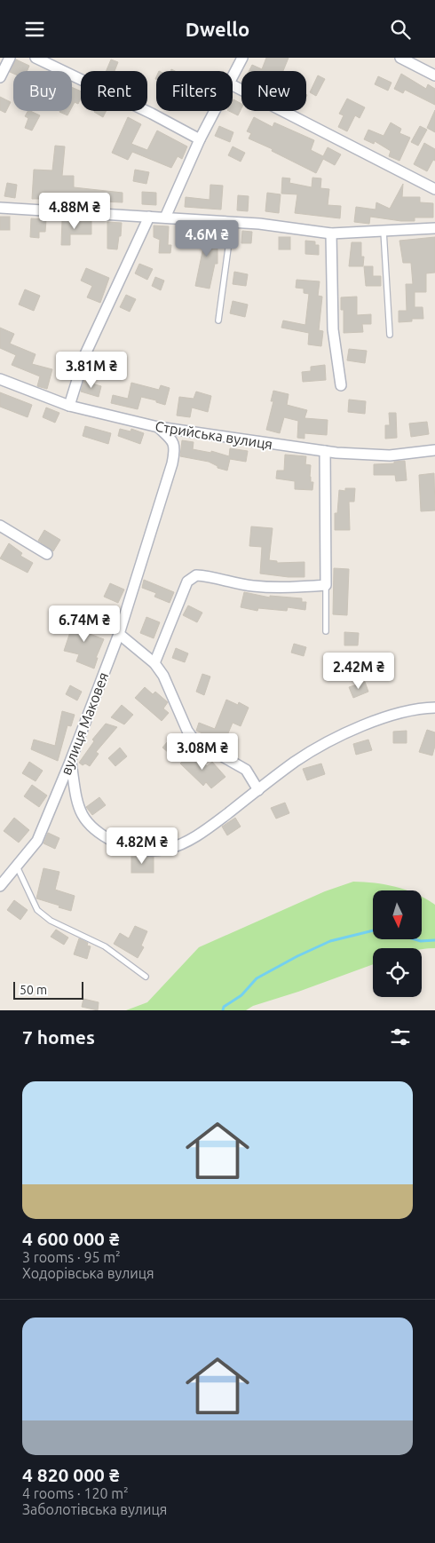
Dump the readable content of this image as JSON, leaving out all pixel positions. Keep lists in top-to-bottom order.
{
  "streets": {
    "street": ["Стрийська вулиця", "вулиця Маковея"]
  },
  "crossings": [
    ["Стрийська вулиця", "вулиця Маковея"]
  ],
  "scale_bar": "50 m",
  "north": "bottom",
  "page": {
    "header": "Dwello",
    "chip": [
      "Buy",
      "Rent",
      "Filters",
      "New"
    ],
    "price": [
      "4.88M ₴",
      "4.6M ₴",
      "3.81M ₴",
      "6.74M ₴",
      "2.42M ₴",
      "3.08M ₴",
      "4.82M ₴"
    ],
    "scale": "50 m",
    "heading": "7 homes",
    "list": [
      {
        "name": "4 600 000 ₴",
        "note": "3 rooms · 95 m² · Ходорівська вулиця"
      },
      {
        "name": "4 820 000 ₴",
        "note": "4 rooms · 120 m² · Заболотівська вулиця"
      }
    ]
  }
}
